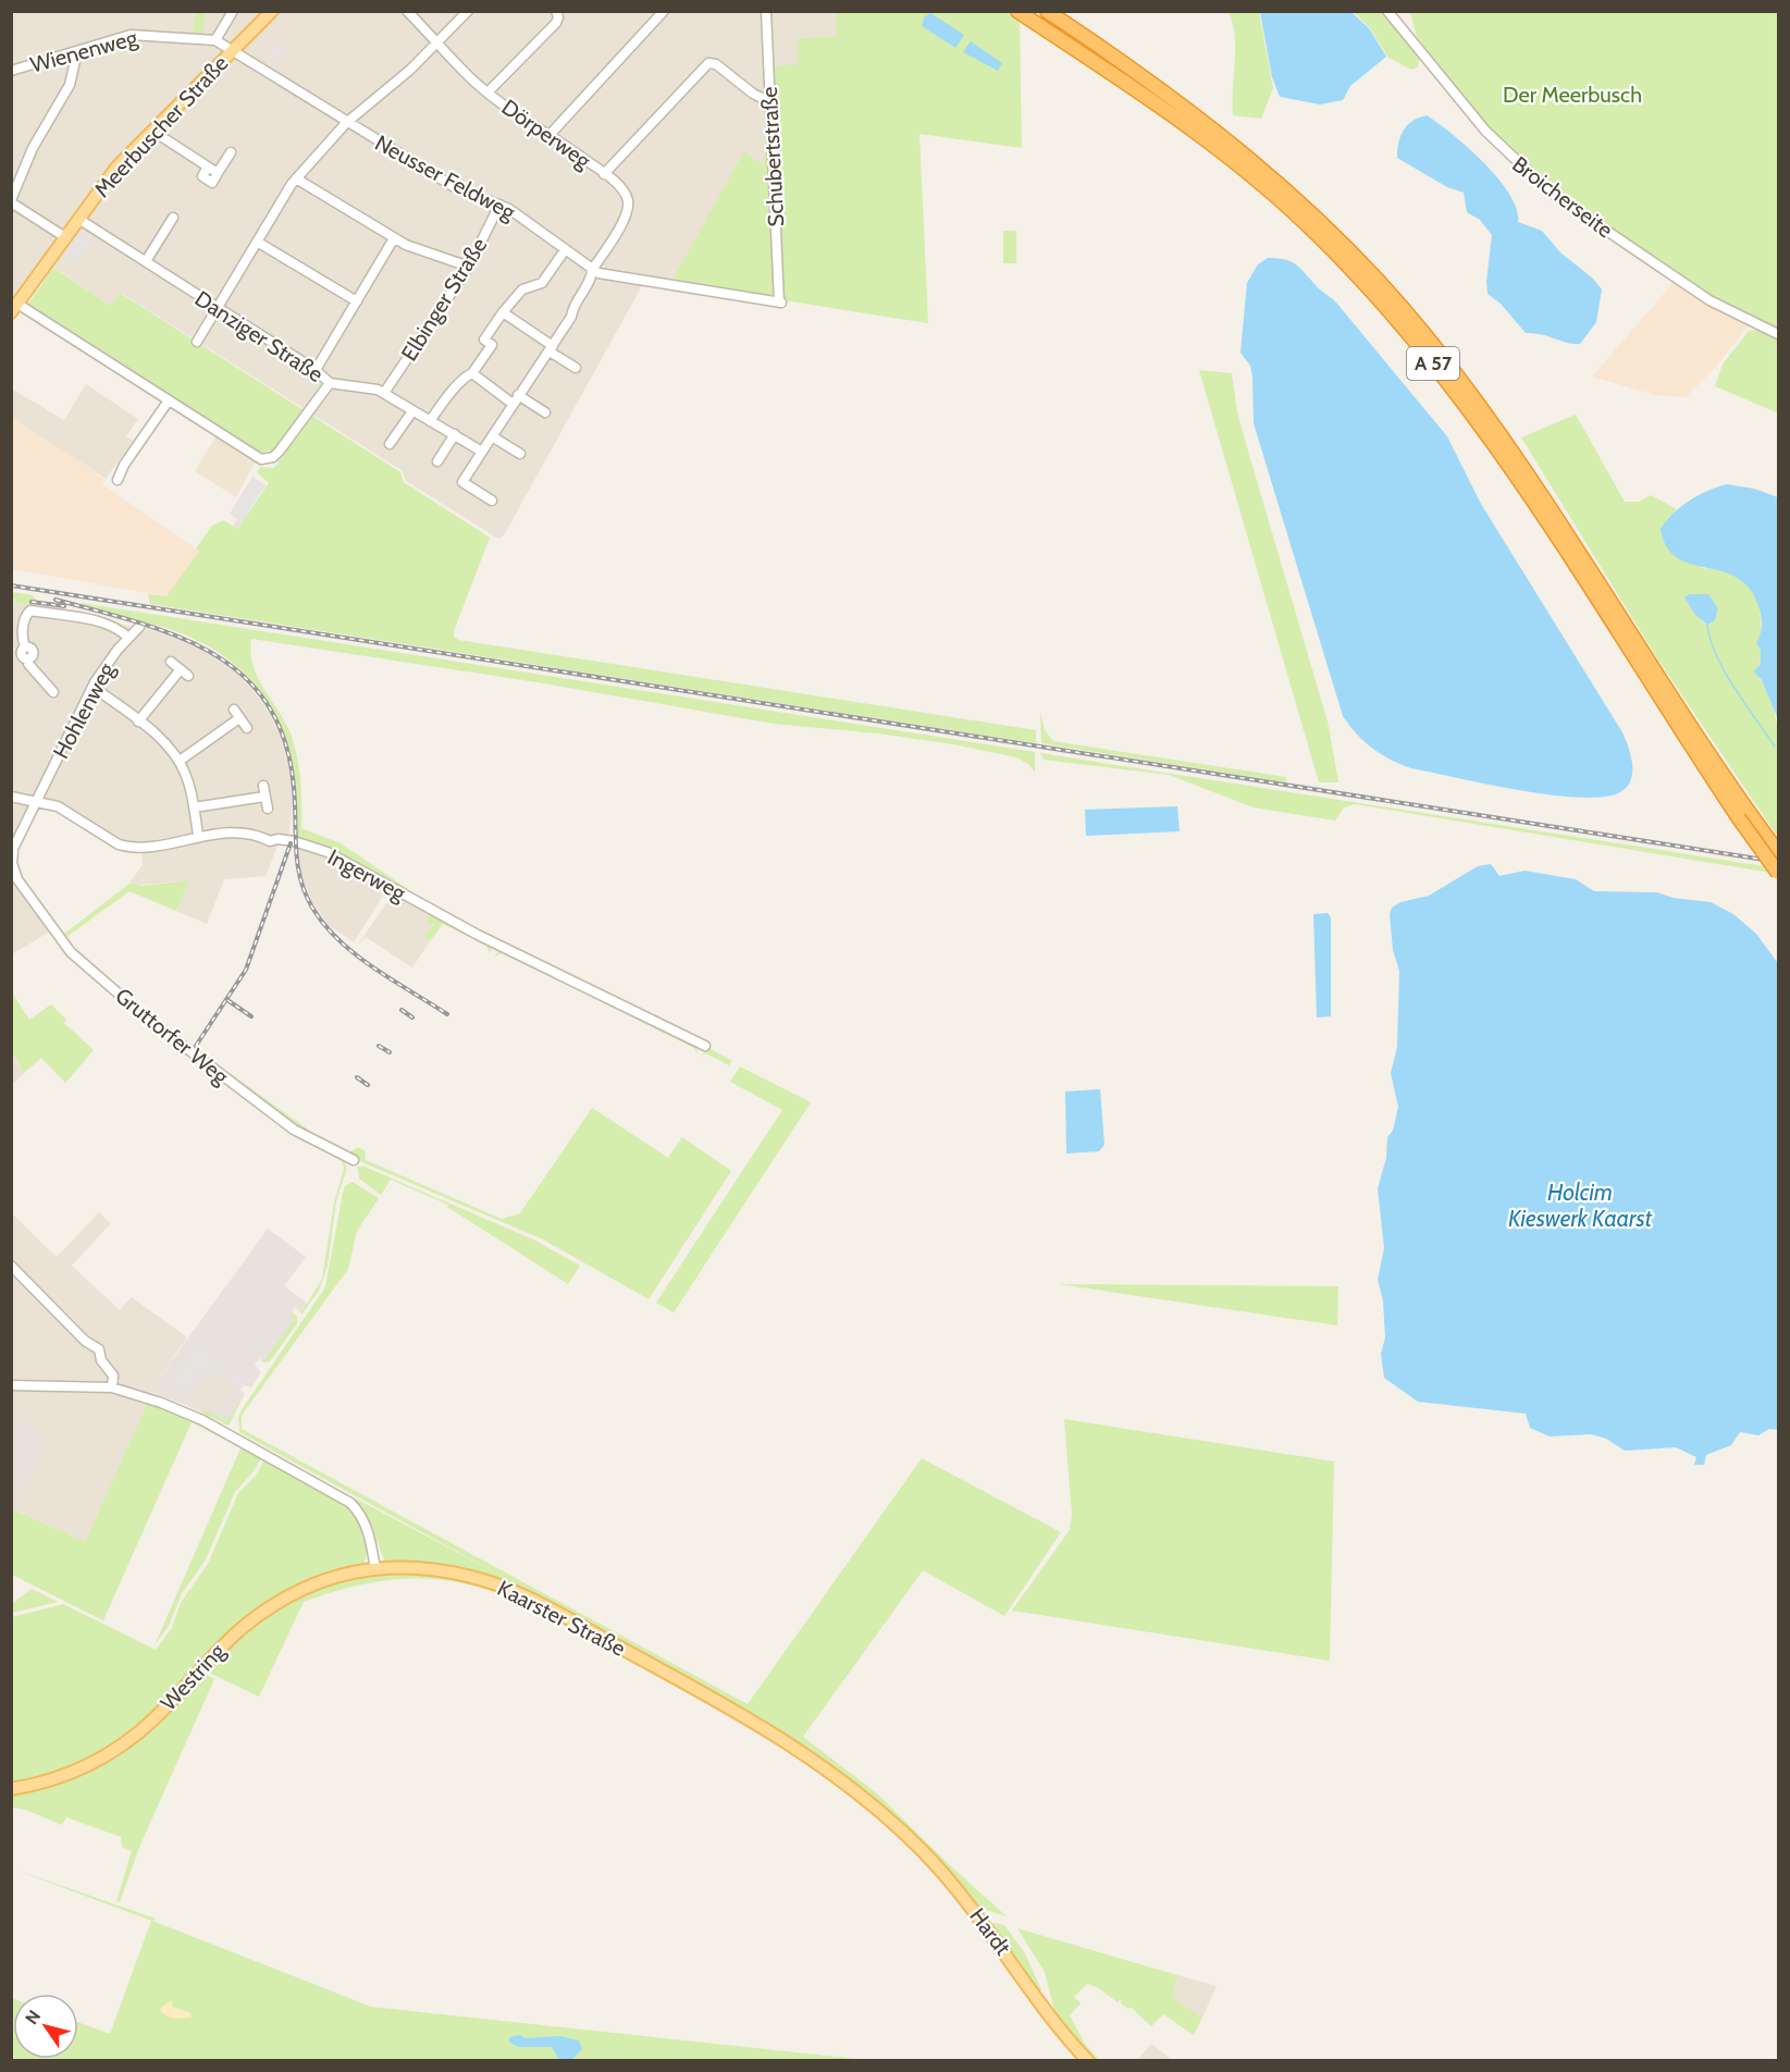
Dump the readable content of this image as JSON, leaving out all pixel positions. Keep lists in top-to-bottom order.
{
  "streets": {
    "highway": ["A 57"],
    "main road": [
      "Meerbuscher Straße",
      "Kaarster Straße",
      "Westring",
      "Hardt"
    ],
    "street": [
      "Wienenweg",
      "Dörperweg",
      "Schubertstraße",
      "Neusser Feldweg",
      "Broicherseite",
      "Elbinger Straße",
      "Danziger Straße",
      "Hohlenweg",
      "Ingerweg",
      "Gruttorfer Weg"
    ]
  },
  "crossings": [
    ["Meerbuscher Straße", "Neusser Feldweg"],
    ["Meerbuscher Straße", "Danziger Straße"],
    ["Dörperweg", "Neusser Feldweg"],
    ["Schubertstraße", "Neusser Feldweg"],
    ["Neusser Feldweg", "Elbinger Straße"],
    ["Elbinger Straße", "Danziger Straße"],
    ["Hohlenweg", "Ingerweg"],
    ["Hohlenweg", "Gruttorfer Weg"],
    ["Kaarster Straße", "Westring"],
    ["Kaarster Straße", "Hardt"]
  ],
  "water": ["Holcim Kieswerk Kaarst"],
  "parks": ["Der Meerbusch"],
  "north": "top left"
}
